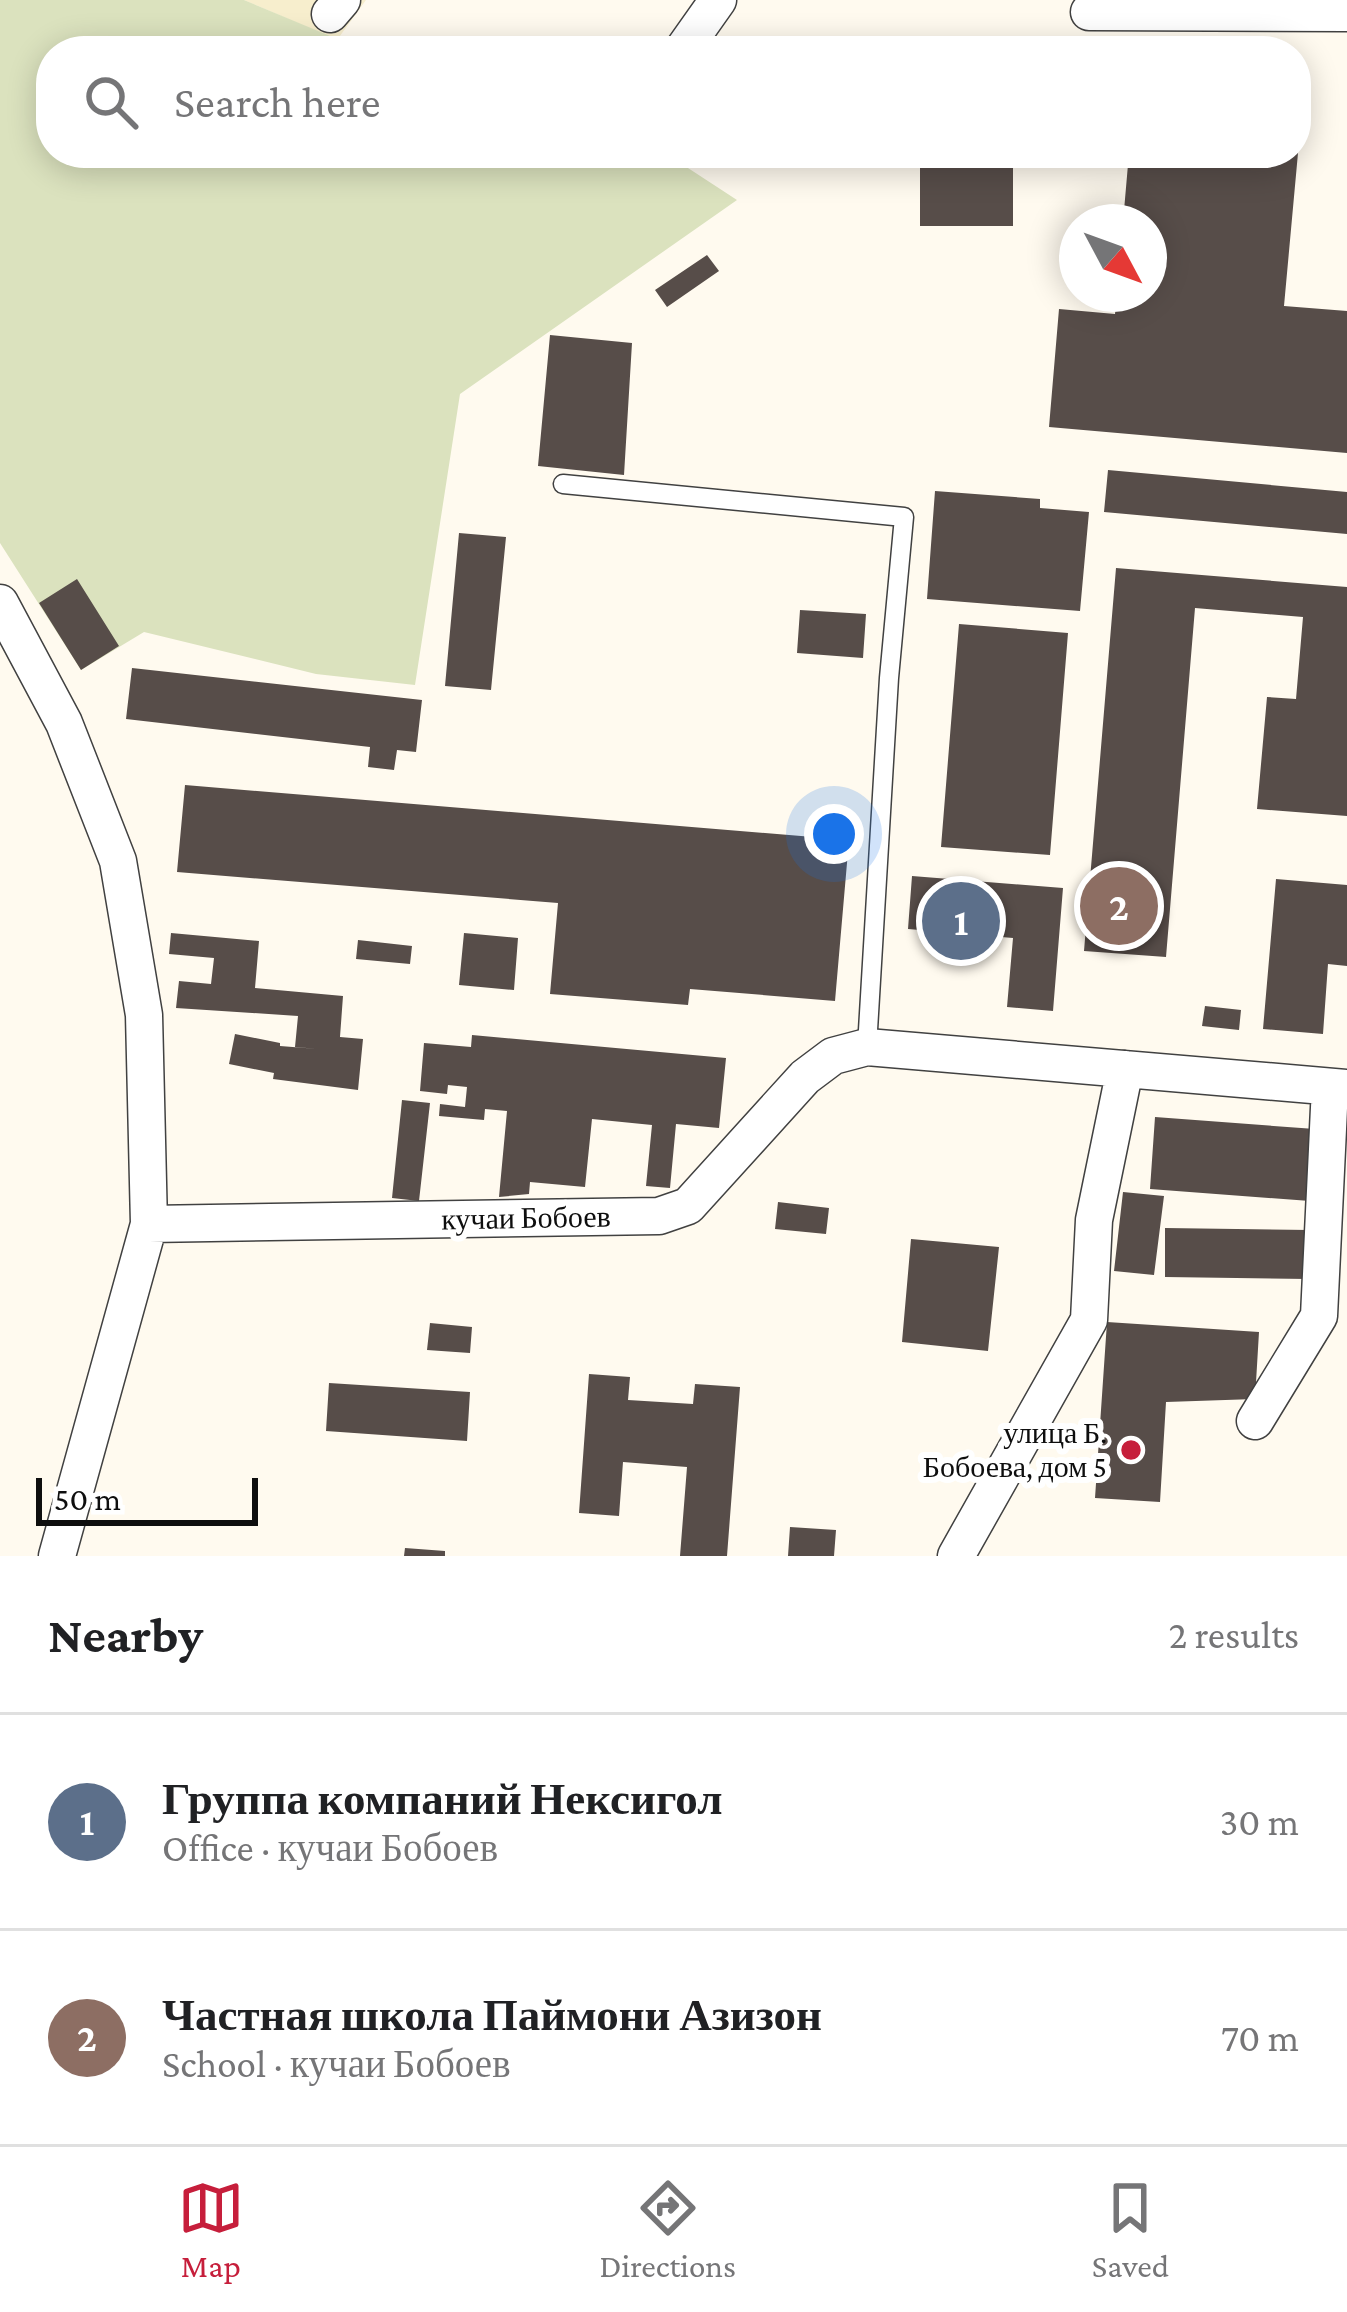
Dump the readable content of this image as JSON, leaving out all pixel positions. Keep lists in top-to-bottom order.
{
  "streets": {
    "street": ["кучаи Бобоев"]
  },
  "places": ["улица Б. Бобоева, дом 5"],
  "scale_bar": "50 m",
  "north": "bottom right",
  "page": {
    "search": "Search here",
    "pins": ["2", "1"],
    "scale": "50 m",
    "heading": ["Nearby", "2 results"],
    "list": [
      {
        "mark": "1",
        "name": "Группа компаний Нексигол",
        "note": "Office · кучаи Бобоев",
        "value": "30 m"
      },
      {
        "mark": "2",
        "name": "Частная школа Паймони Азизон",
        "note": "School · кучаи Бобоев",
        "value": "70 m"
      }
    ],
    "nav": ["Map", "Directions", "Saved"]
  }
}
